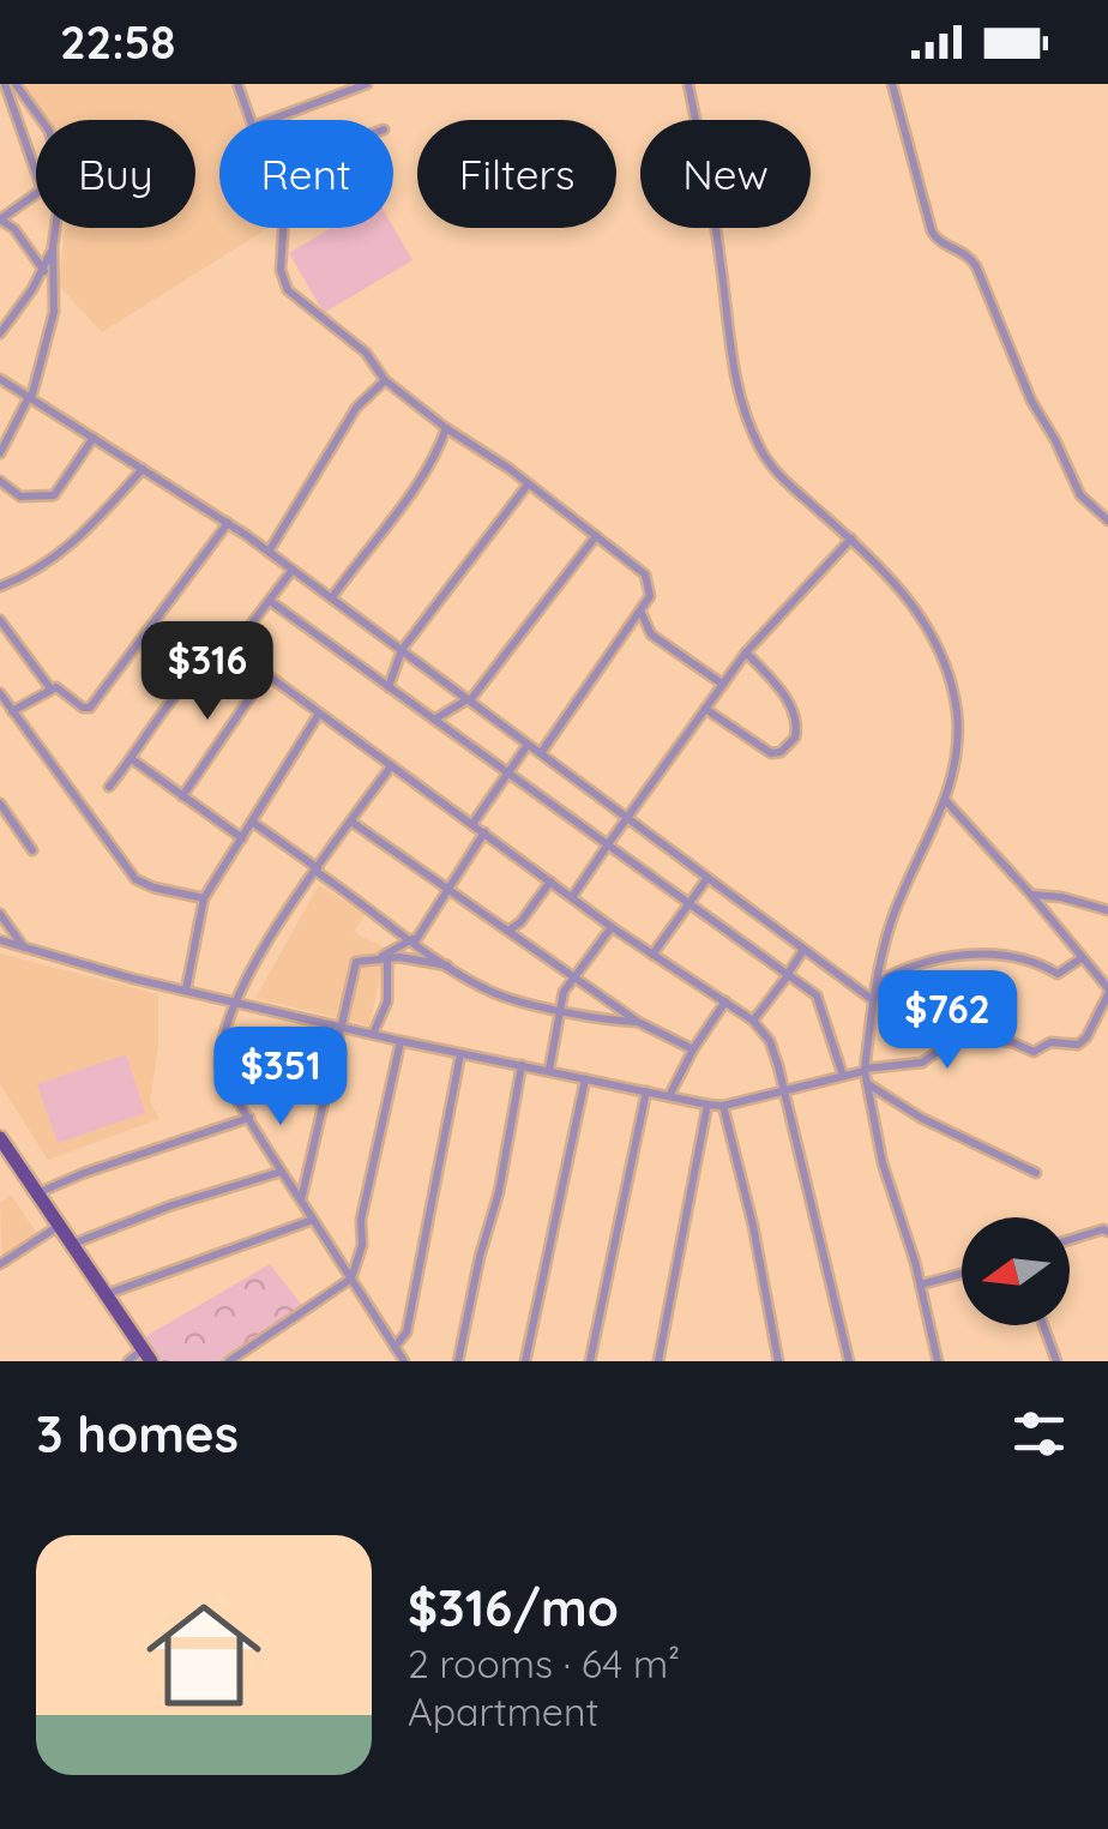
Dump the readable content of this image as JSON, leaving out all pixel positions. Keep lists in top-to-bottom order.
{
  "north": "left",
  "page": {
    "status": "22:58",
    "chip": [
      "Buy",
      "Rent",
      "Filters",
      "New"
    ],
    "price": ["$316", "$762", "$351"],
    "heading": "3 homes",
    "list": [
      {
        "name": "$316/mo",
        "note": "2 rooms · 64 m² · Apartment"
      }
    ]
  }
}
